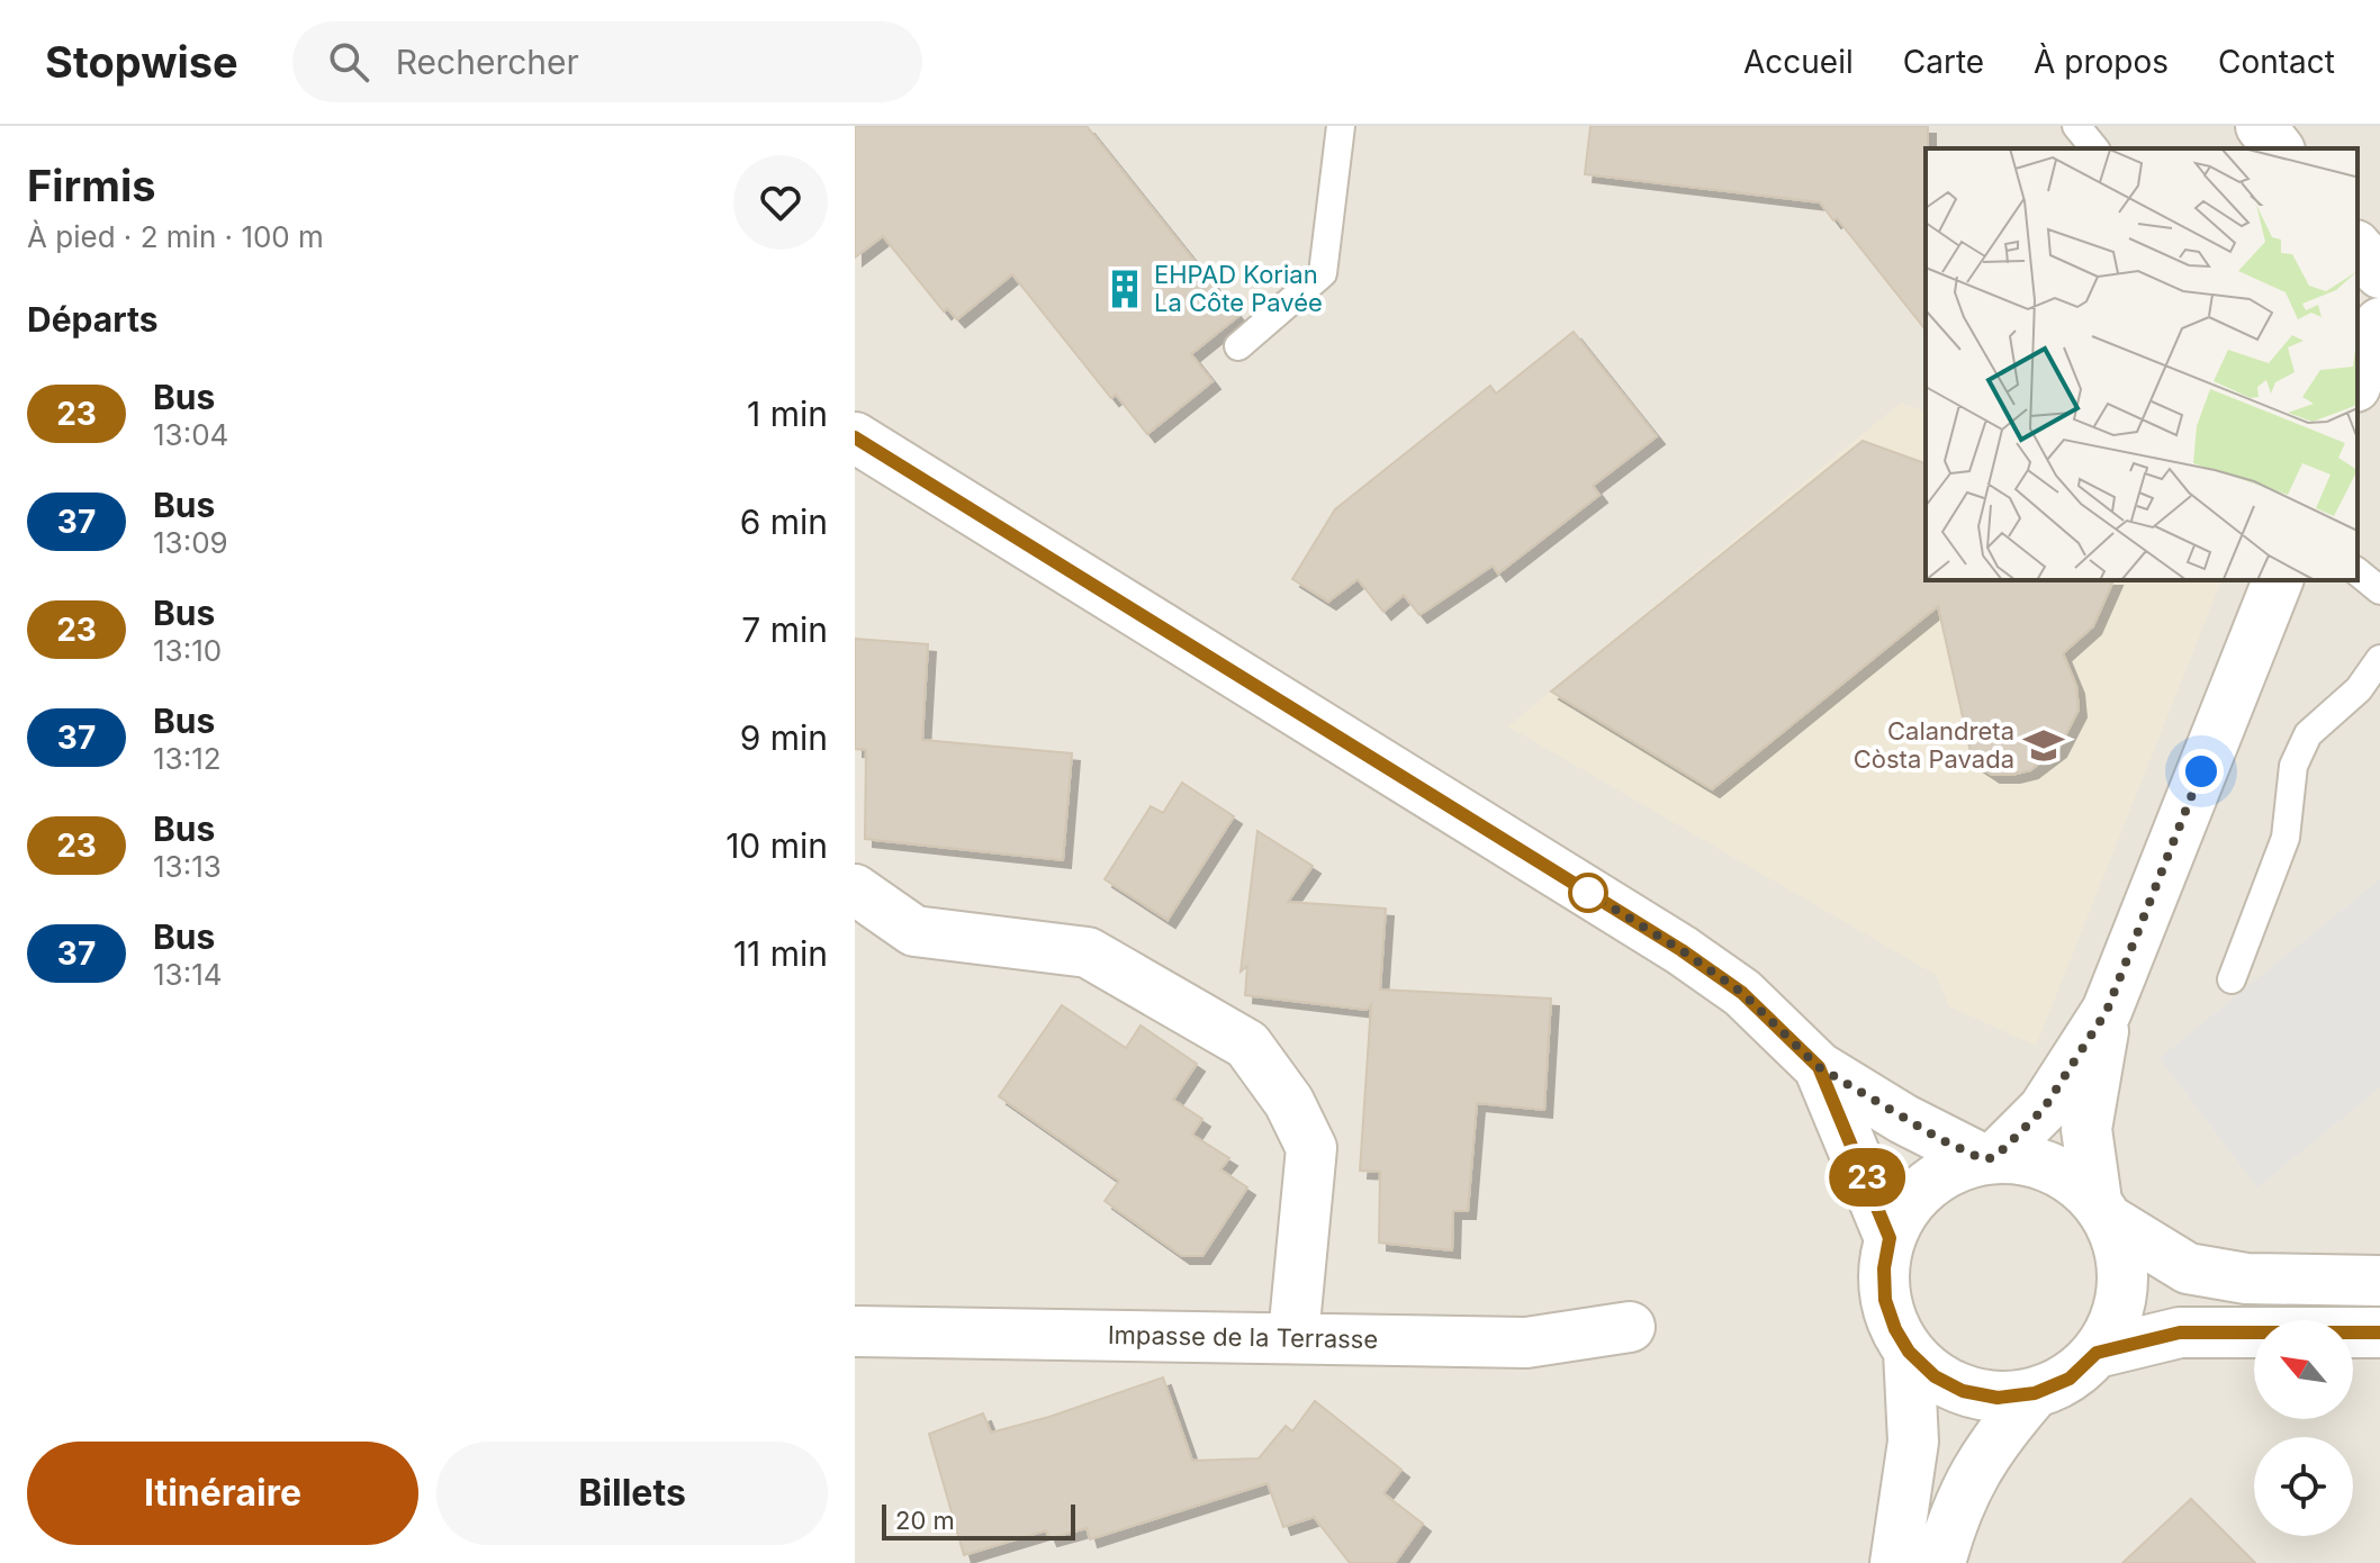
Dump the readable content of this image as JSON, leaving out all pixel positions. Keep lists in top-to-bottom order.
{
  "streets": {
    "street": ["Impasse de la Terrasse"]
  },
  "places": {
    "building": ["EHPAD Korian La Côte Pavée"],
    "school or university": ["Calandreta Còsta Pavada"]
  },
  "lines": ["bus line 23"],
  "scale_bar": "20 m",
  "north": "top left",
  "page": {
    "header": "Stopwise",
    "search": "Rechercher",
    "nav": [
      "Accueil",
      "Carte",
      "À propos",
      "Contact"
    ],
    "heading": [
      ["Firmis", "À pied · 2 min · 100 m"],
      "Départs"
    ],
    "on_map": "23",
    "list": [
      {
        "mark": "23",
        "name": "Bus",
        "note": "13:04",
        "value": "1 min"
      },
      {
        "mark": "37",
        "name": "Bus",
        "note": "13:09",
        "value": "6 min"
      },
      {
        "mark": "23",
        "name": "Bus",
        "note": "13:10",
        "value": "7 min"
      },
      {
        "mark": "37",
        "name": "Bus",
        "note": "13:12",
        "value": "9 min"
      },
      {
        "mark": "23",
        "name": "Bus",
        "note": "13:13",
        "value": "10 min"
      },
      {
        "mark": "37",
        "name": "Bus",
        "note": "13:14",
        "value": "11 min"
      }
    ],
    "buttons": ["Itinéraire", "Billets"],
    "scale": "20 m"
  }
}
